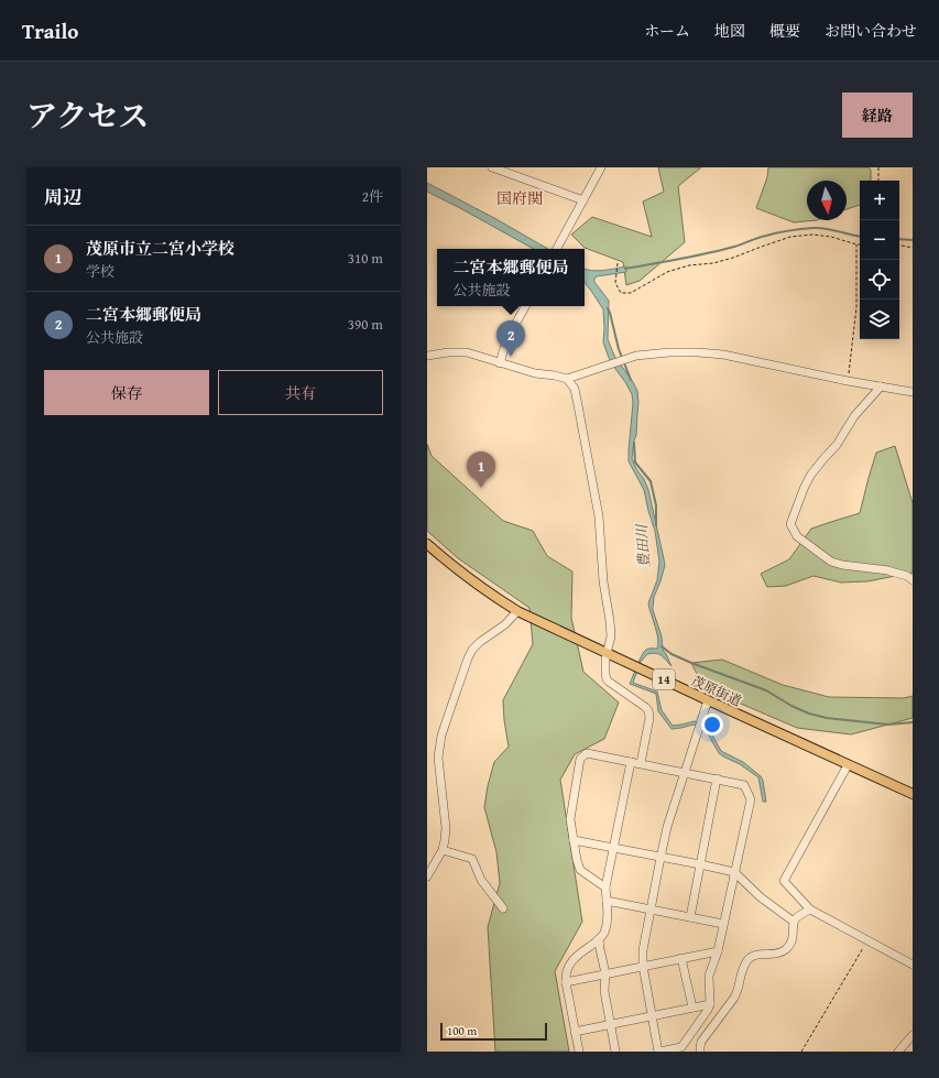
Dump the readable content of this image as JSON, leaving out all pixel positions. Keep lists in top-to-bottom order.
{
  "streets": {
    "main road": ["14", "茂原街道"]
  },
  "districts": ["国府関"],
  "water": ["豊田川"],
  "scale_bar": "100 m",
  "north": "bottom",
  "page": {
    "header": "Trailo",
    "nav": [
      "ホーム",
      "地図",
      "概要",
      "お問い合わせ"
    ],
    "title": "アクセス",
    "buttons": [
      "経路",
      ["保存", "共有"]
    ],
    "heading": ["周辺", "2件"],
    "map_buttons": ["+", "−"],
    "list": [
      {
        "mark": "1",
        "name": "茂原市立二宮小学校",
        "note": "学校",
        "value": "310 m"
      },
      {
        "mark": "2",
        "name": "二宮本郷郵便局",
        "note": "公共施設",
        "value": "390 m"
      }
    ],
    "popup": ["二宮本郷郵便局", "公共施設"],
    "pins": ["2", "1"],
    "scale": "100 m"
  }
}
